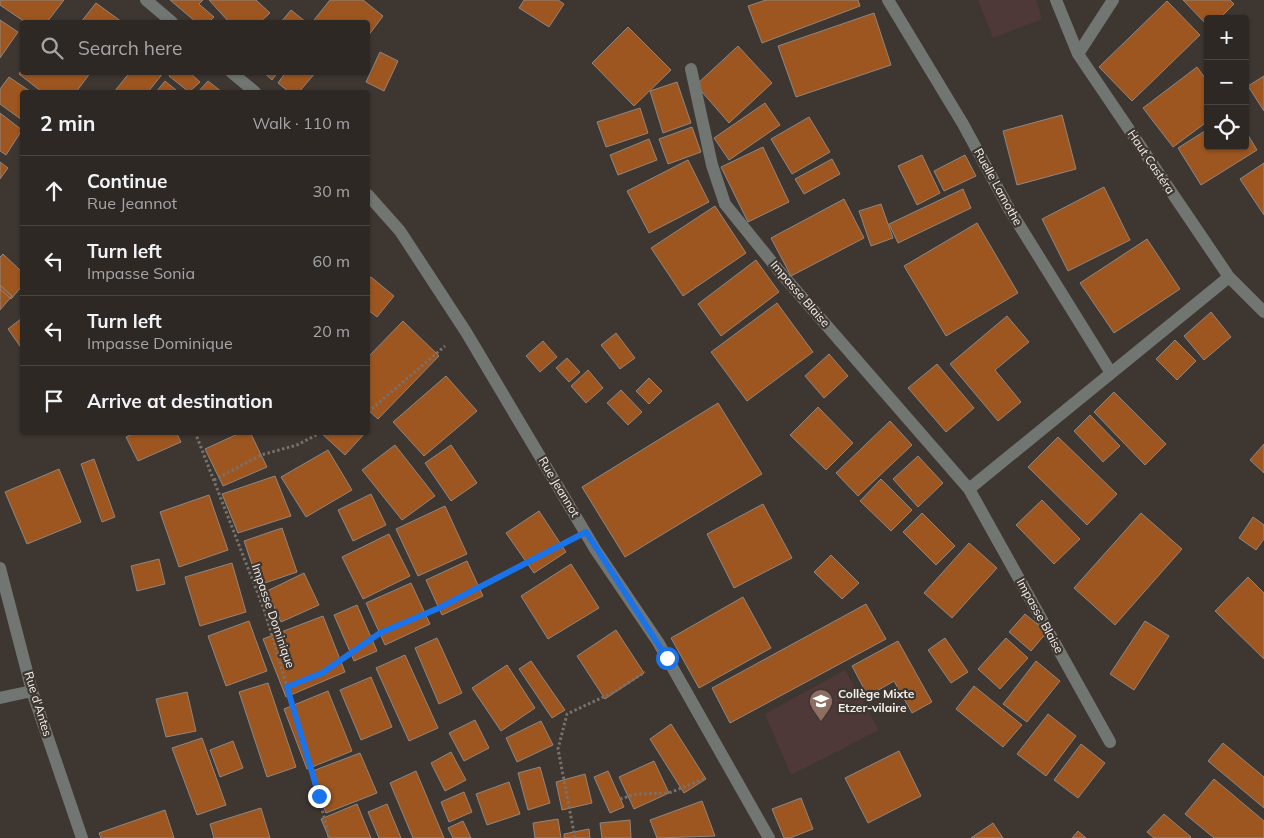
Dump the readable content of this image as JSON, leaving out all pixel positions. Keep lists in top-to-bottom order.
{
  "streets": {
    "street": [
      "Haut Castéra",
      "Ruelle Lamothe",
      "Impasse Blaise",
      "Rue Jeannot",
      "Rue d'Antes"
    ],
    "path": ["Impasse Dominique"]
  },
  "places": {
    "school or university": ["Collège Mixte Etzer-vilaire"]
  },
  "page": {
    "map_buttons": ["+", "−"],
    "search": "Search here",
    "heading": ["2 min", "Walk · 110 m"],
    "list": [
      ["Continue", "Rue Jeannot", "30 m"],
      ["Turn left", "Impasse Sonia", "60 m"],
      ["Turn left", "Impasse Dominique", "20 m"],
      "Arrive at destination"
    ]
  }
}
